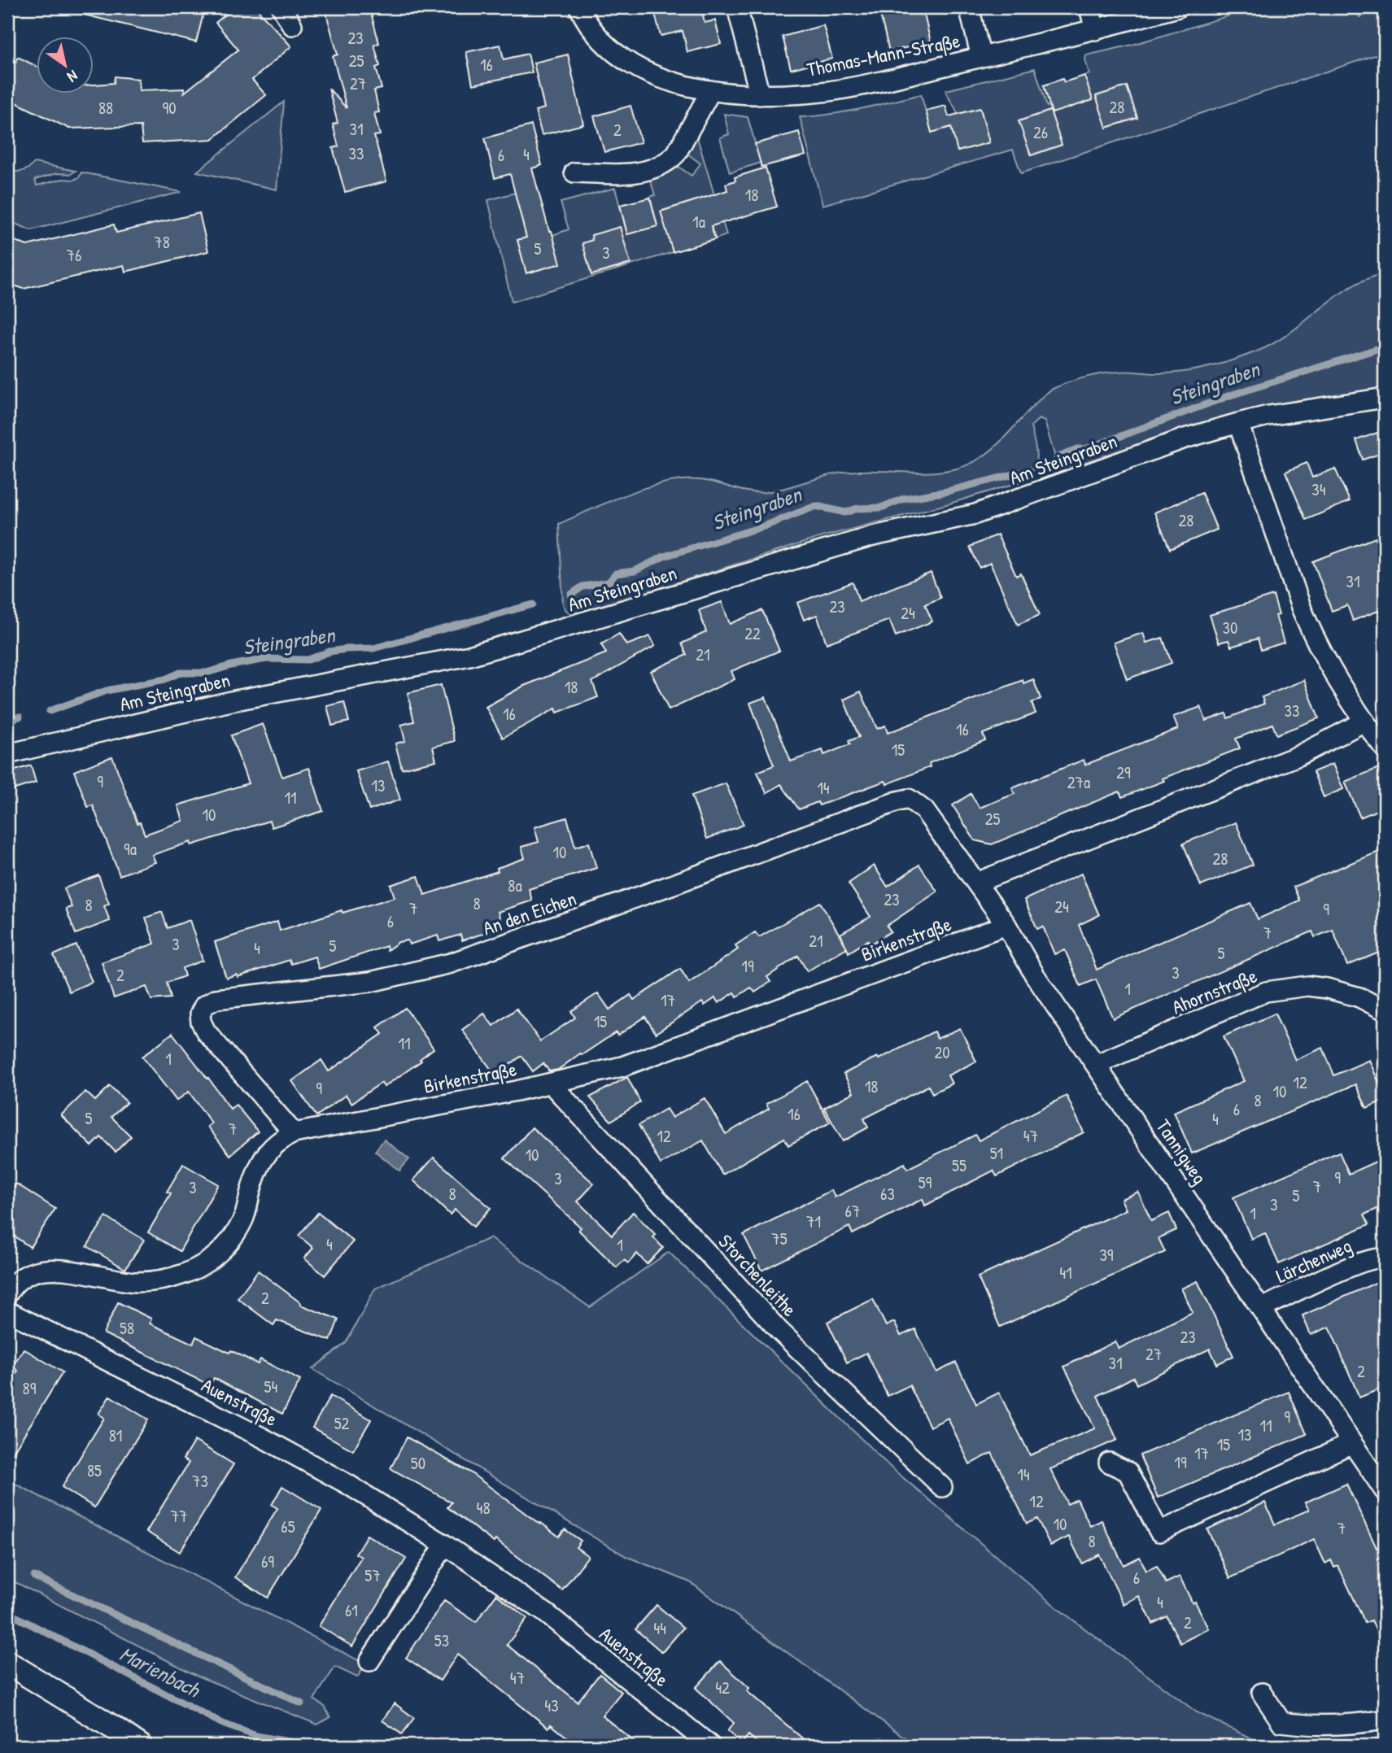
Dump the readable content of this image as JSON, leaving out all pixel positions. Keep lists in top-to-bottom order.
{
  "streets": {
    "street": [
      "Thomas-Mann-Straße",
      "Am Steingraben",
      "An den Eichen",
      "Birkenstraße",
      "Ahornstraße",
      "Tannigweg",
      "Lärchenweg",
      "Storchenleithe",
      "Auenstraße"
    ]
  },
  "crossings": [
    ["An den Eichen", "Birkenstraße"],
    ["An den Eichen", "Tannigweg"],
    ["Birkenstraße", "Tannigweg"],
    ["Birkenstraße", "Storchenleithe"],
    ["Ahornstraße", "Tannigweg"],
    ["Tannigweg", "Lärchenweg"]
  ],
  "water": ["Steingraben", "Marienbach"],
  "house_numbers": [
    "23",
    "25",
    "16",
    "27",
    "28",
    "88",
    "90",
    "31",
    "2",
    "26",
    "33",
    "4",
    "6",
    "18",
    "1a",
    "78",
    "5",
    "3",
    "76",
    "34",
    "28",
    "31",
    "23",
    "24",
    "30",
    "22",
    "21",
    "18",
    "33",
    "16",
    "16",
    "15",
    "29",
    "9",
    "27a",
    "13",
    "14",
    "11",
    "10",
    "25",
    "9a",
    "10",
    "28",
    "8a",
    "23",
    "8",
    "8",
    "24",
    "7",
    "9",
    "6",
    "7",
    "21",
    "3",
    "5",
    "4",
    "5",
    "19",
    "3",
    "2",
    "1",
    "17",
    "15",
    "11",
    "20",
    "1",
    "12",
    "18",
    "9",
    "10",
    "8",
    "6",
    "16",
    "5",
    "4",
    "7",
    "12",
    "47",
    "51",
    "10",
    "55",
    "9",
    "3",
    "59",
    "7",
    "3",
    "8",
    "63",
    "5",
    "3",
    "67",
    "1",
    "71",
    "75",
    "4",
    "1",
    "39",
    "41",
    "2",
    "58",
    "23",
    "27",
    "31",
    "2",
    "54",
    "89",
    "9",
    "52",
    "11",
    "13",
    "81",
    "15",
    "17",
    "19",
    "50",
    "85",
    "14",
    "73",
    "12",
    "48",
    "77",
    "10",
    "65",
    "7",
    "8",
    "69",
    "57",
    "6",
    "4",
    "61",
    "2",
    "44",
    "53",
    "47",
    "42",
    "43"
  ],
  "north": "bottom right"
}
